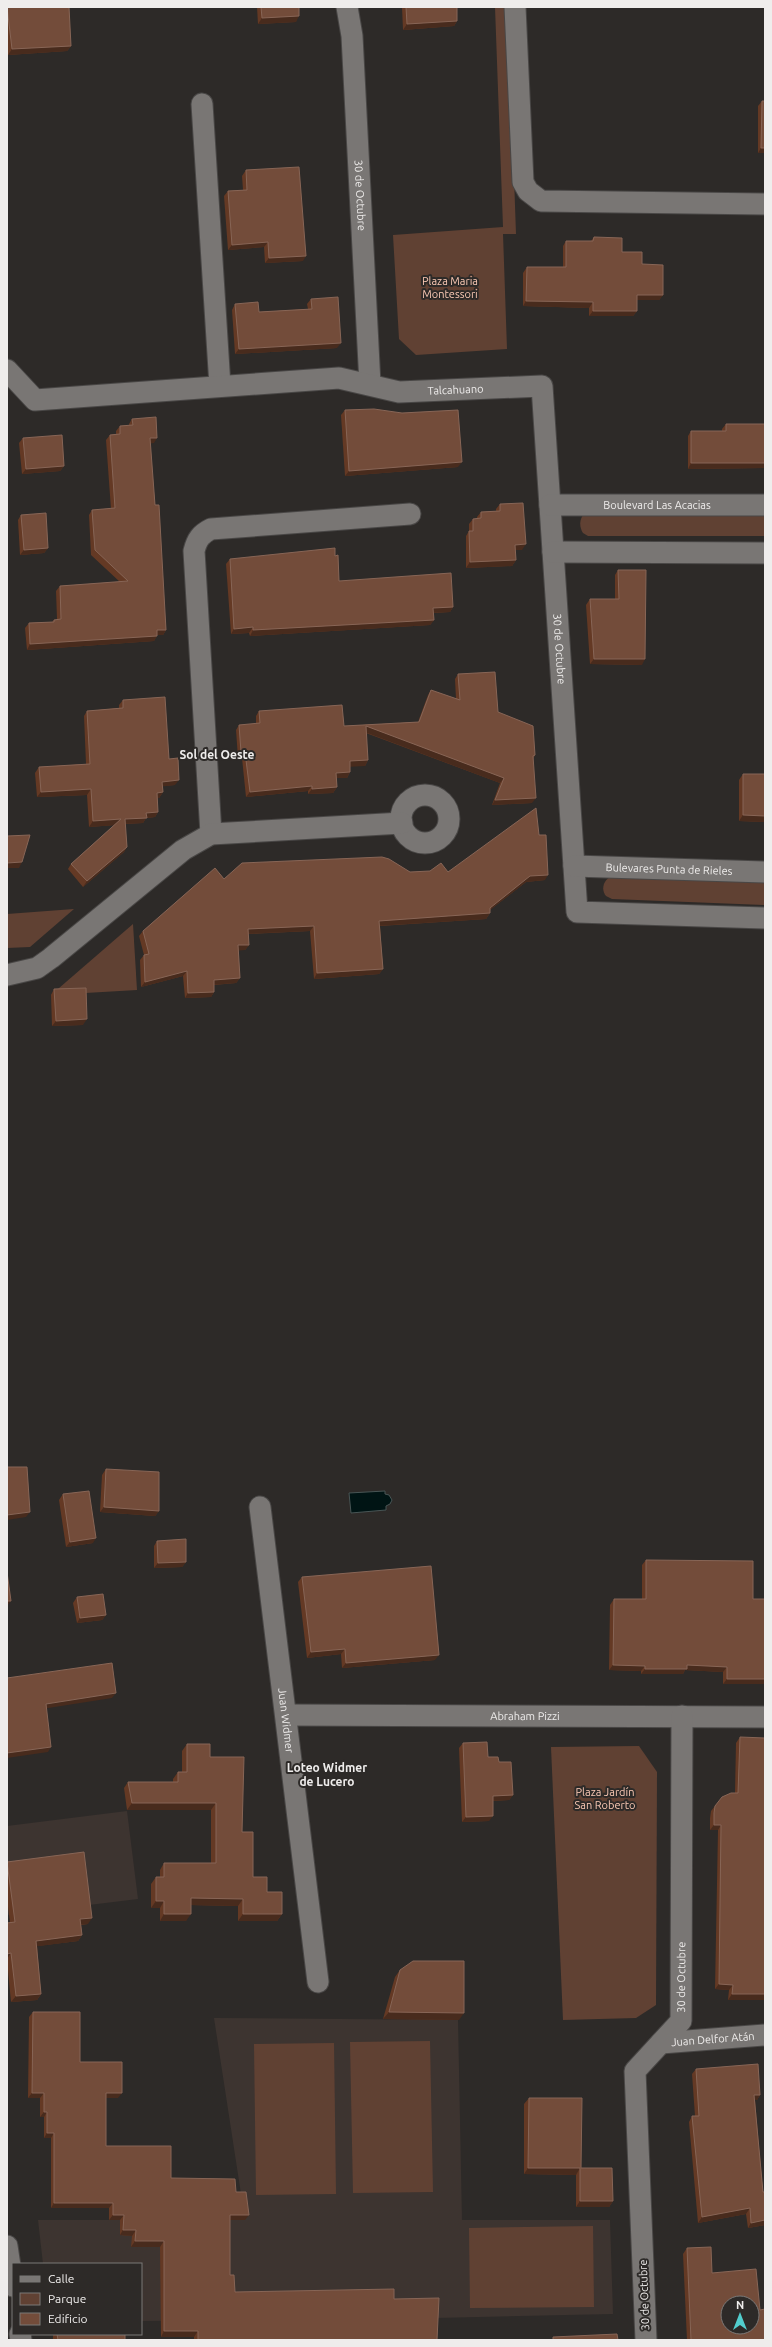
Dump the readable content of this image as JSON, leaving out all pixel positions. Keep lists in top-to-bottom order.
{
  "streets": {
    "street": [
      "30 de Octubre",
      "Talcahuano",
      "Boulevard Las Acacias",
      "Bulevares Punta de Rieles",
      "Abraham Pizzi",
      "Juan Widmer",
      "Juan Delfor Atán"
    ]
  },
  "crossings": [
    ["30 de Octubre", "Talcahuano"],
    ["30 de Octubre", "Boulevard Las Acacias"],
    ["30 de Octubre", "Bulevares Punta de Rieles"],
    ["30 de Octubre", "Abraham Pizzi"],
    ["30 de Octubre", "Juan Delfor Atán"],
    ["Abraham Pizzi", "Juan Widmer"]
  ],
  "districts": ["Sol del Oeste", "Loteo Widmer de Lucero"],
  "parks": ["Plaza Maria Montessori", "Plaza Jardín San Roberto"],
  "legend": ["Calle", "Parque", "Edificio"],
  "north": "top"
}
